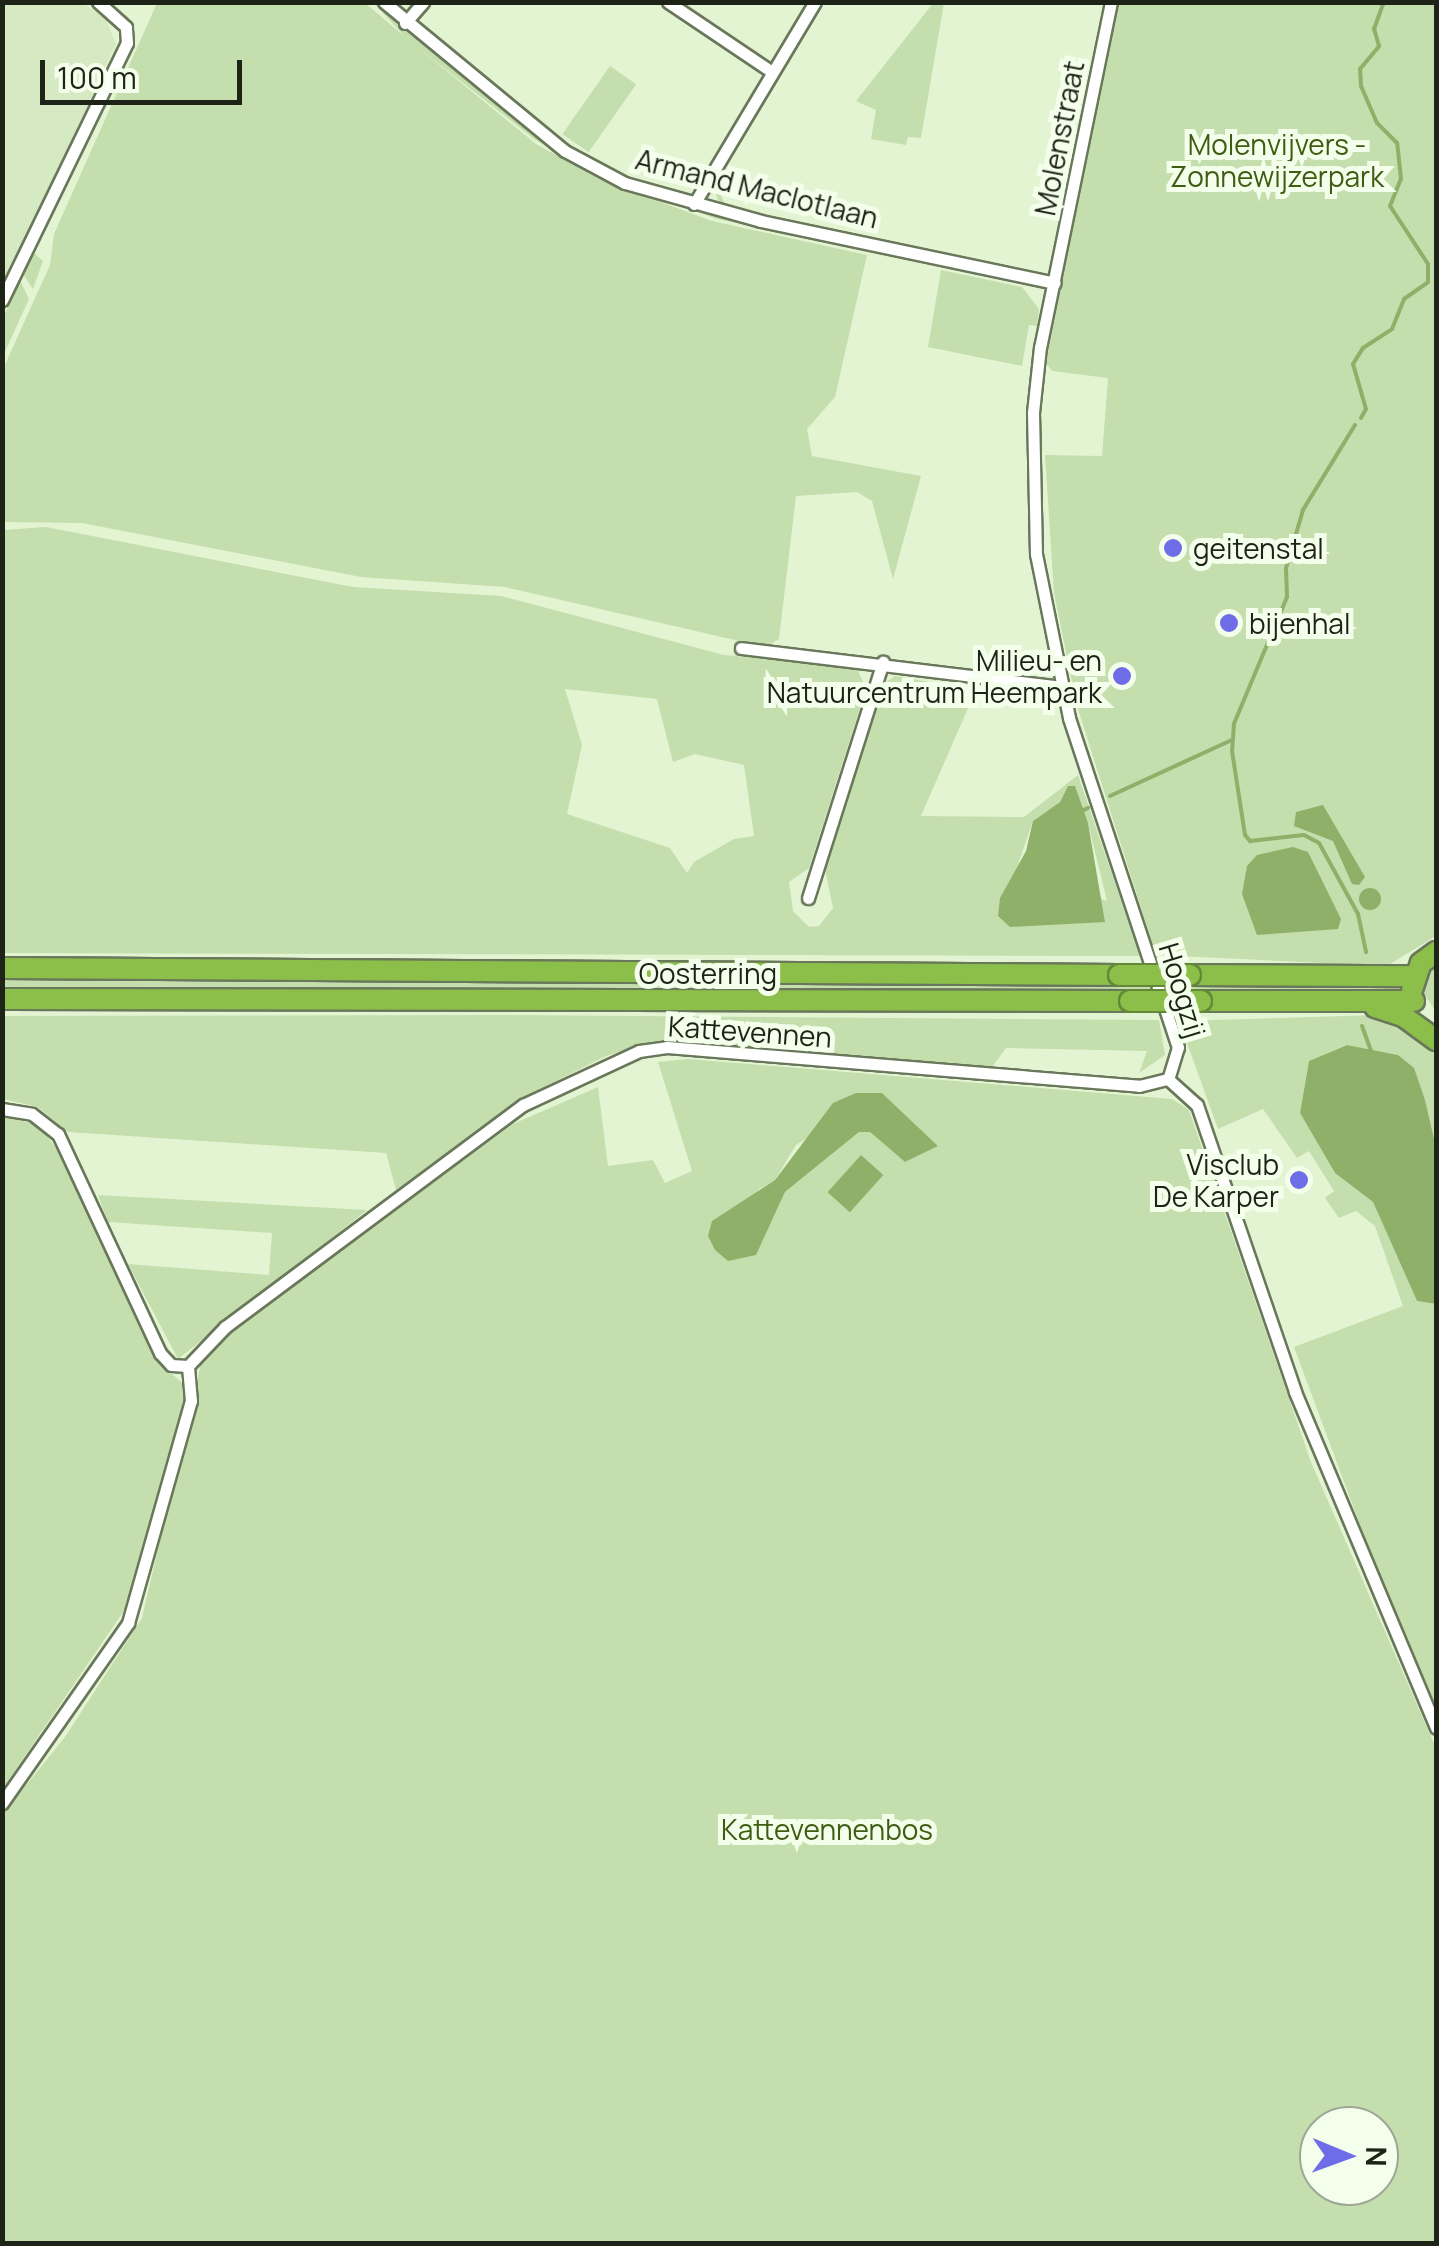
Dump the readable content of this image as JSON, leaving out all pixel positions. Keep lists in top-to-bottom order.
{
  "streets": {
    "highway": ["Oosterring"],
    "street": [
      "Molenstraat",
      "Armand Maclotlaan",
      "Hoogzij",
      "Kattevennen"
    ]
  },
  "crossings": [
    ["Molenstraat", "Armand Maclotlaan"],
    ["Molenstraat", "Hoogzij"],
    ["Armand Maclotlaan", "Hoogzij"],
    ["Hoogzij", "Kattevennen"]
  ],
  "parks": ["Molenvijvers - Zonnewijzerpark", "Kattevennenbos"],
  "places": [
    "geitenstal",
    "bijenhal",
    "Milieu- en Natuurcentrum Heempark",
    "Visclub De Karper"
  ],
  "scale_bar": "100 m",
  "north": "right"
}
